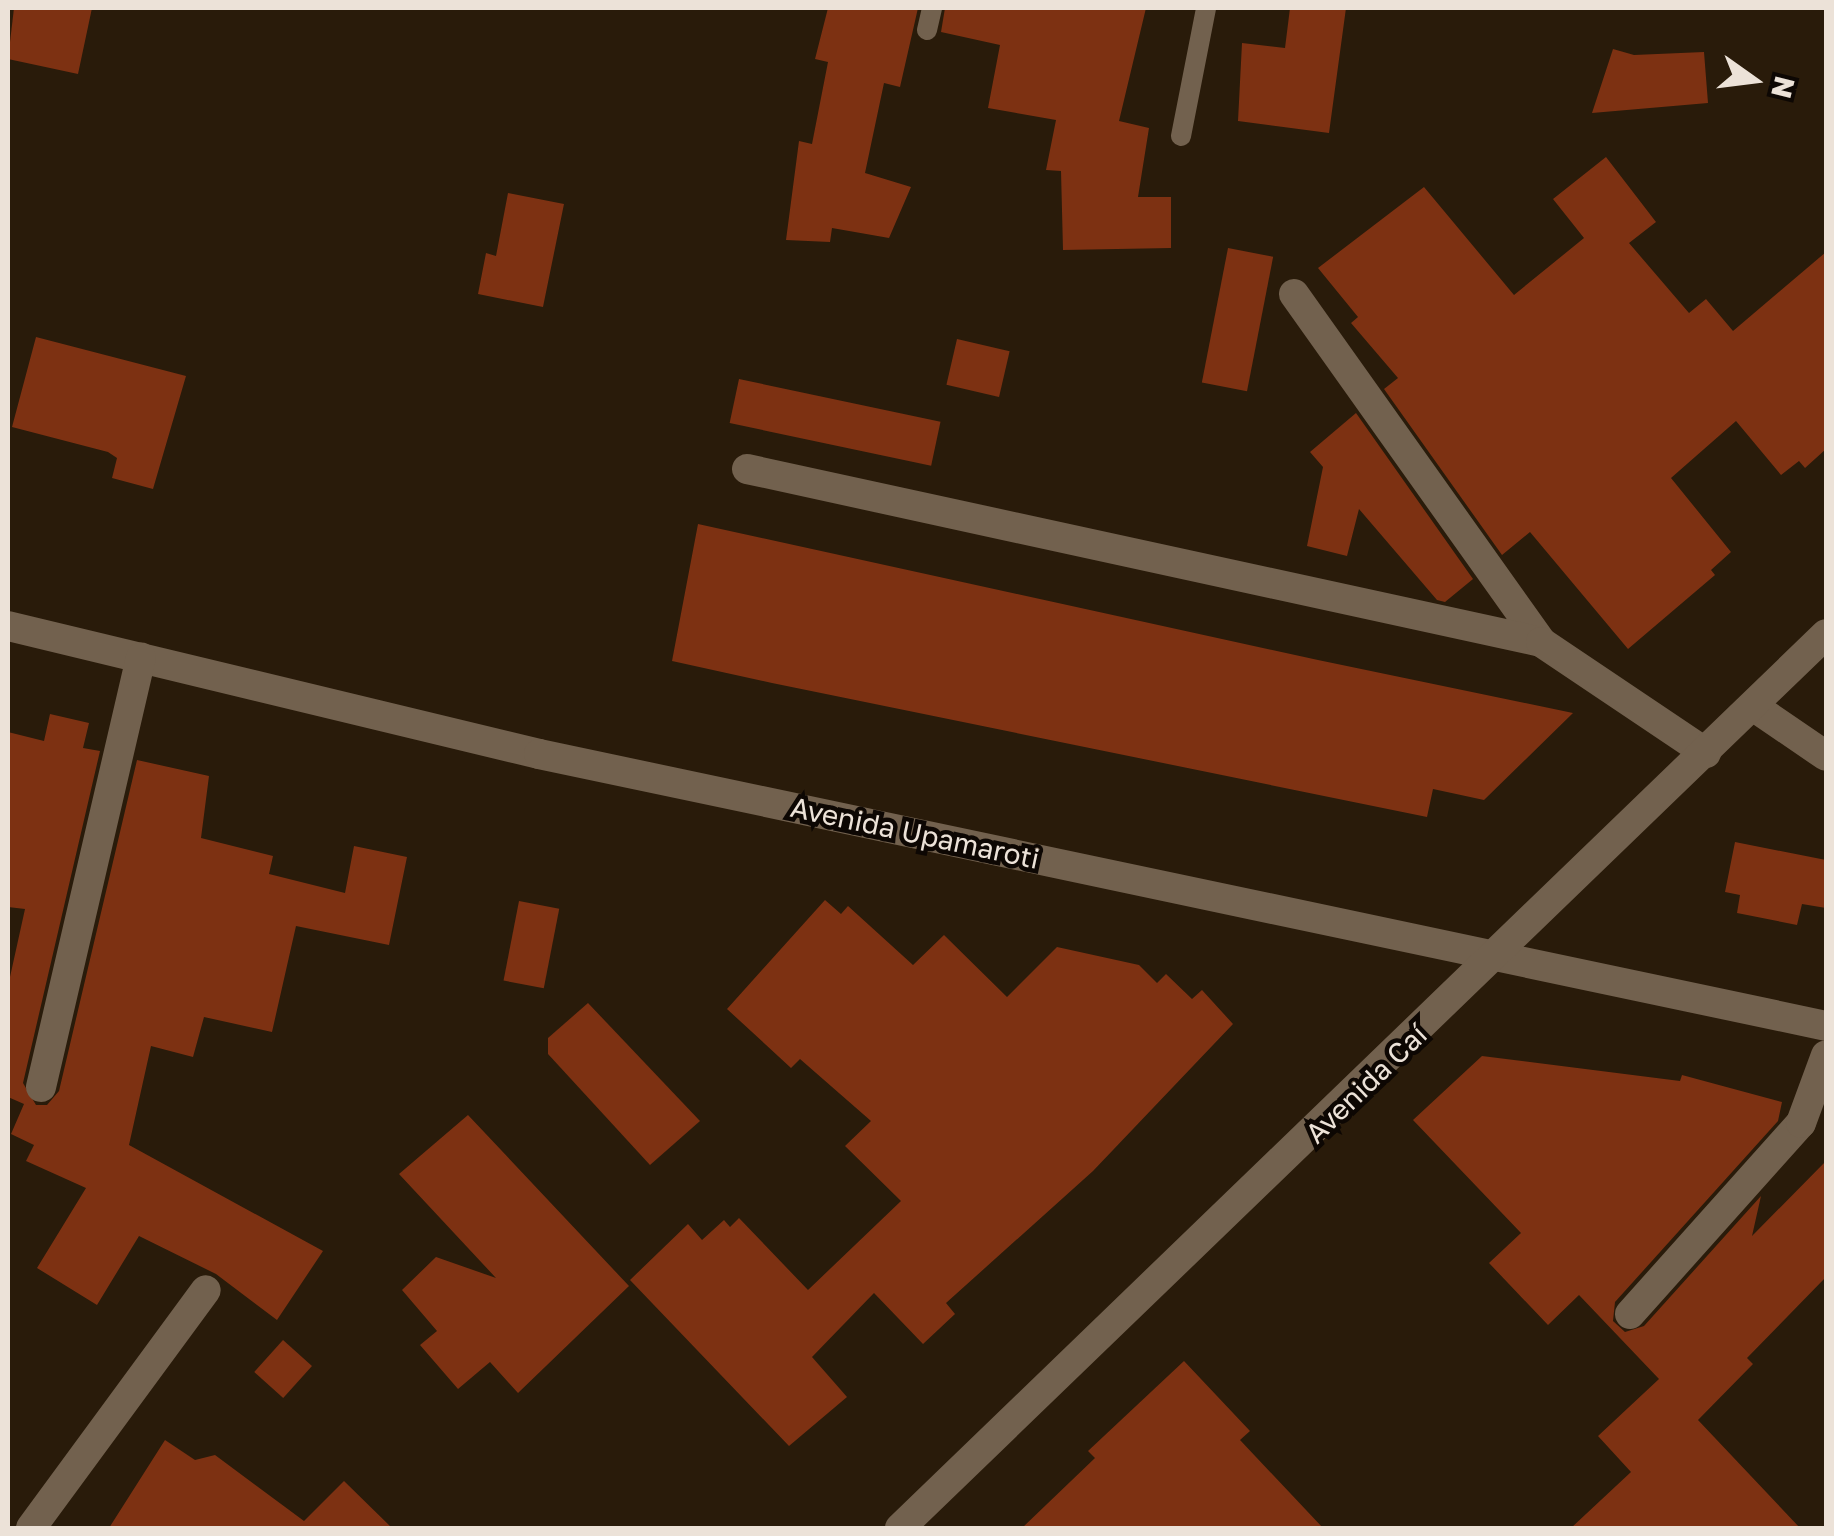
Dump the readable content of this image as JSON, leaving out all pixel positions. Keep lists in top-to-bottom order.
{
  "streets": {
    "street": ["Avenida Upamaroti", "Avenida Caí"]
  },
  "crossings": [
    ["Avenida Upamaroti", "Avenida Caí"]
  ],
  "north": "right"
}
